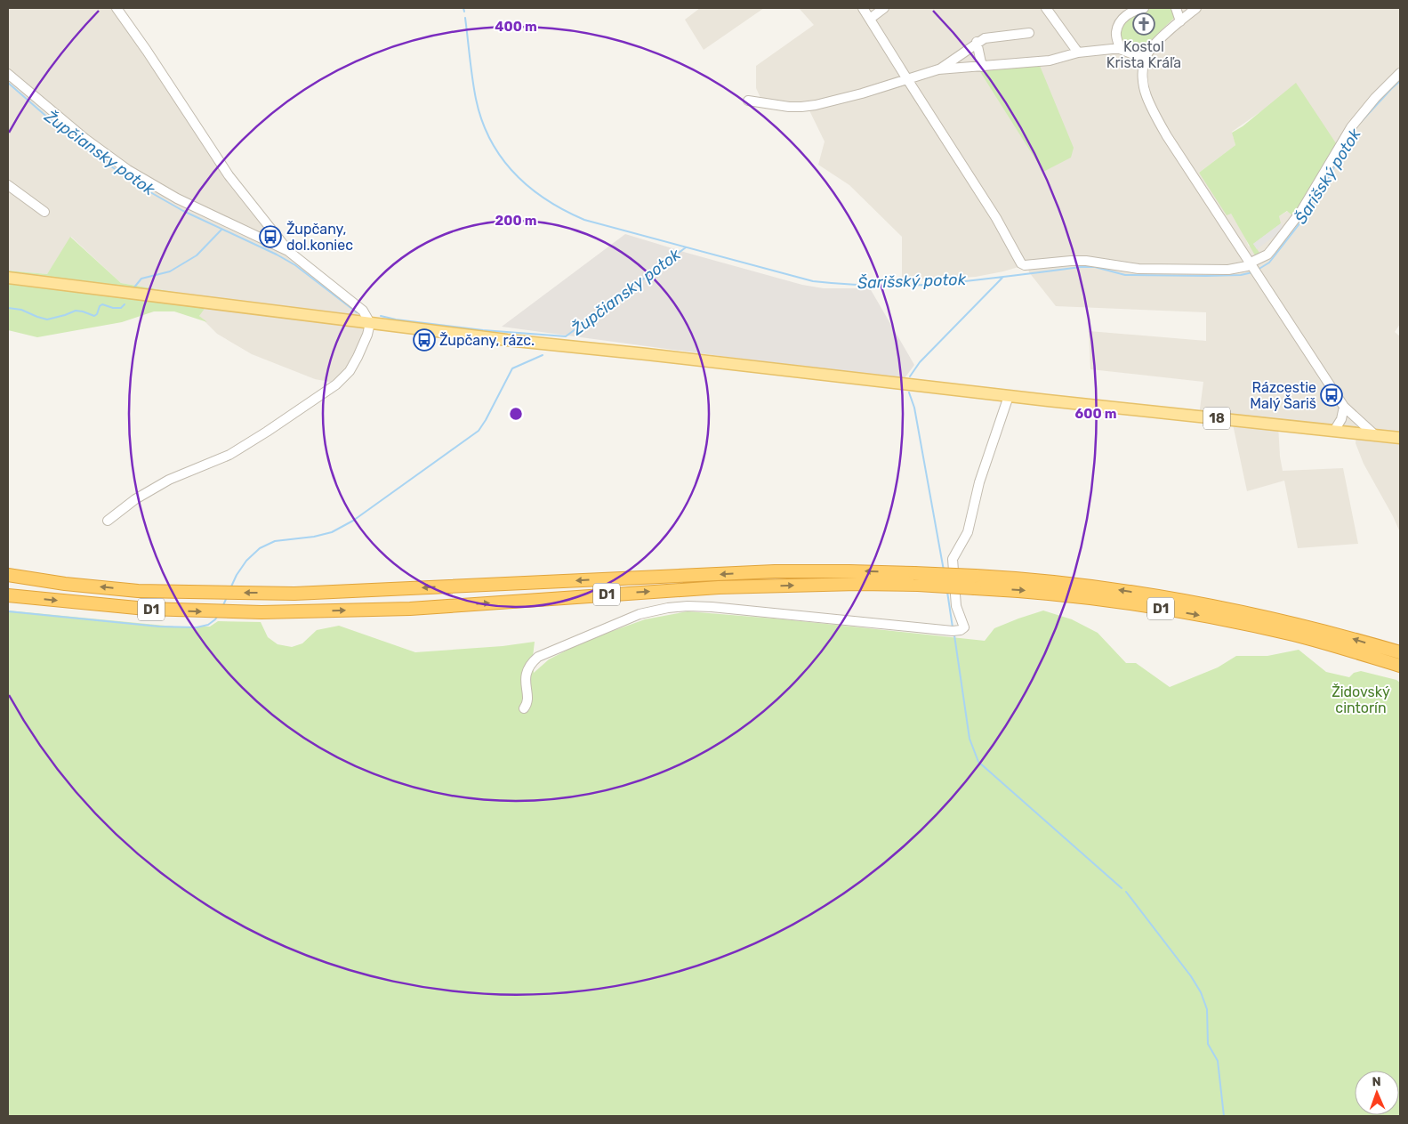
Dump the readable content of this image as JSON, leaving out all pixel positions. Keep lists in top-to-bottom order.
{
  "streets": {
    "highway": ["D1"],
    "main road": ["18"]
  },
  "water": ["Župčiansky potok", "Šarišský potok"],
  "parks": ["Židovský cintorín"],
  "places": {
    "church": ["Kostol Krista Kráľa"],
    "bus stop": ["Župčany, dol.koniec", "Župčany, rázc.", "Rázcestie Malý Šariš"]
  },
  "north": "top",
  "rings": ["400 m", "200 m", "600 m"]
}
